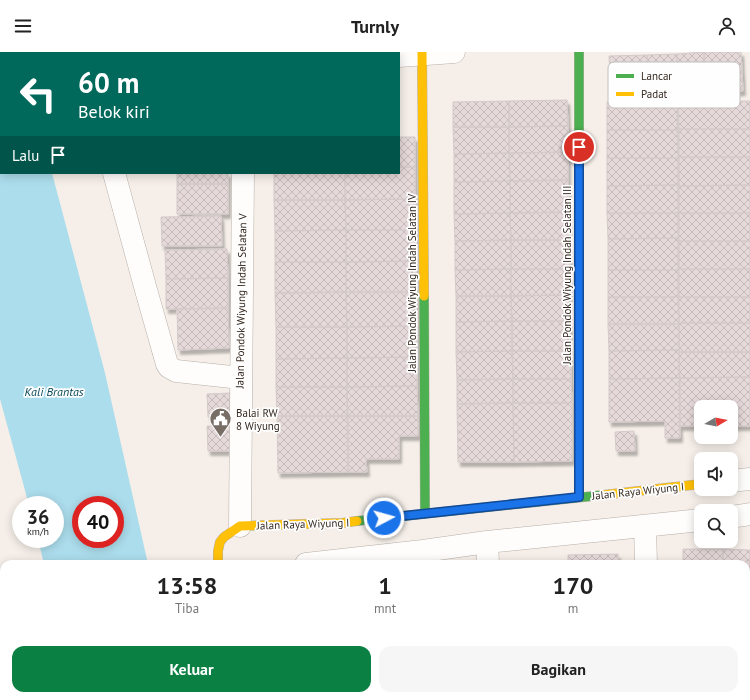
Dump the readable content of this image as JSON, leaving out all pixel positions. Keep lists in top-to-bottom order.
{
  "streets": {
    "street": [
      "Jalan Pondok Wiyung Indah Selatan III",
      "Jalan Pondok Wiyung Indah Selatan IV",
      "Jalan Pondok Wiyung Indah Selatan V",
      "Jalan Raya Wiyung I"
    ]
  },
  "crossings": [
    ["Jalan Pondok Wiyung Indah Selatan III", "Jalan Raya Wiyung I"],
    ["Jalan Pondok Wiyung Indah Selatan IV", "Jalan Raya Wiyung I"],
    ["Jalan Pondok Wiyung Indah Selatan V", "Jalan Raya Wiyung I"]
  ],
  "water": ["Kali Brantas"],
  "places": {
    "public building": ["Balai RW 8 Wiyung"]
  },
  "legend": ["Lancar", "Padat"],
  "north": "right",
  "page": {
    "header": "Turnly",
    "turn": ["60 m", "Belok kiri"],
    "then": "Lalu",
    "speed": "36 km/h",
    "limit": "40",
    "eta": [
      "13:58",
      "Tiba",
      "1",
      "mnt",
      "170",
      "m"
    ],
    "buttons": ["Keluar", "Bagikan"]
  }
}
